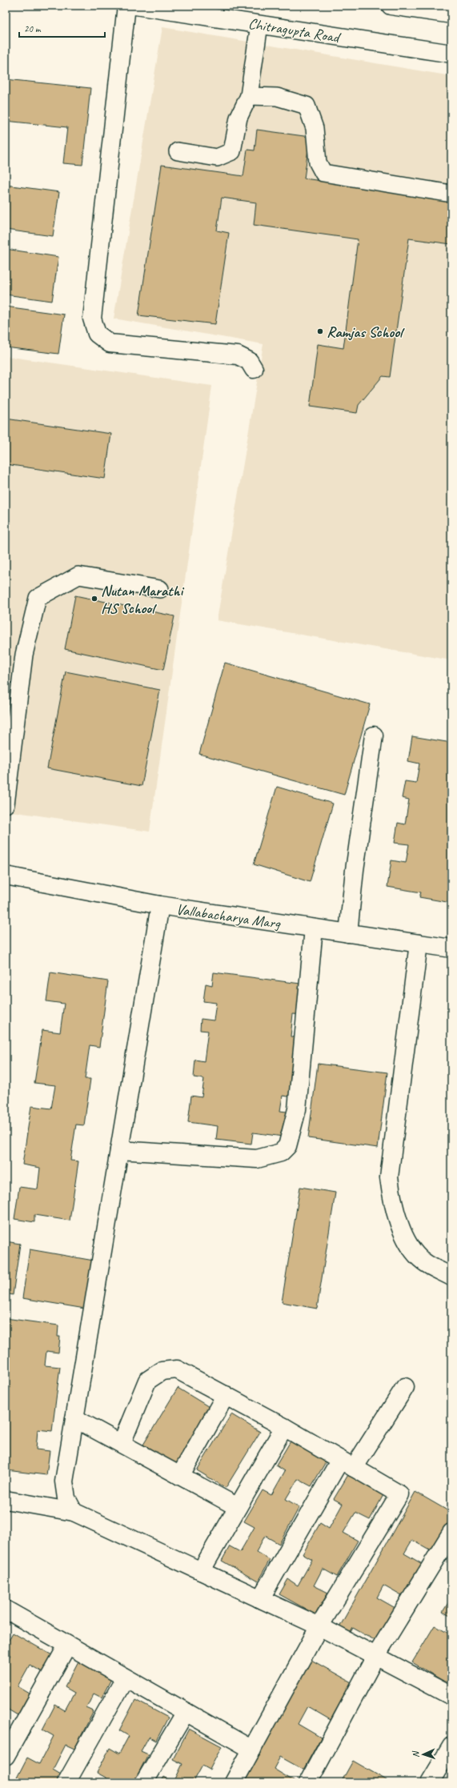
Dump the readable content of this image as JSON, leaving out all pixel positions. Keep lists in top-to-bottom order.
{
  "streets": {
    "street": ["Chitragupta Road", "Vallabacharya Marg"]
  },
  "places": ["Ramjas School", "Nutan Marathi HS School"],
  "scale_bar": "20 m",
  "north": "left"
}
